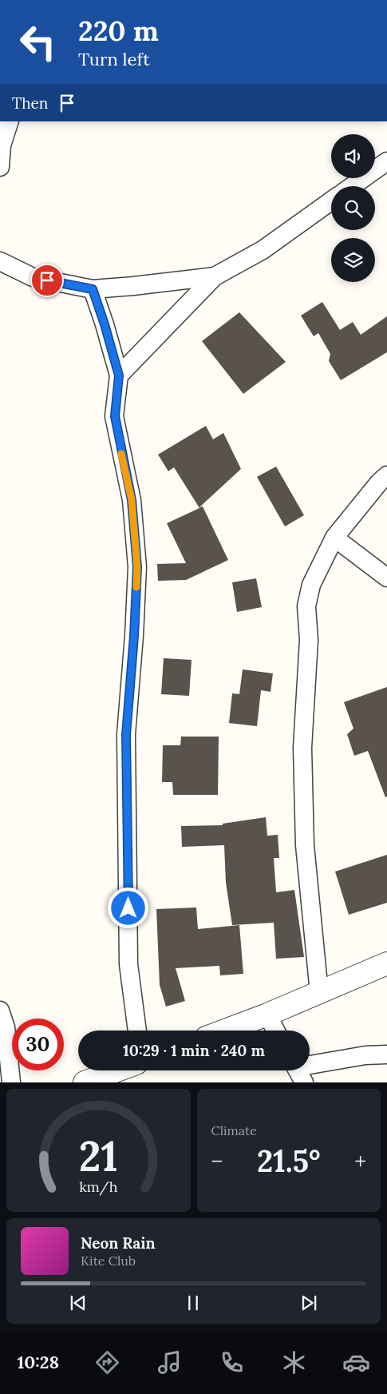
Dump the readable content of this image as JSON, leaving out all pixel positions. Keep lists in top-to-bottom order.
{
  "page": {
    "turn": ["220 m", "Turn left"],
    "then": "Then",
    "limit": "30",
    "trip": "10:29 · 1 min · 240 m",
    "tile": "Climate",
    "heat": ["−", "21.5°", "+"],
    "song": ["Neon Rain", "Kite Club"],
    "tabs": "10:28",
    "gauge": ["21", "km/h"]
  }
}
